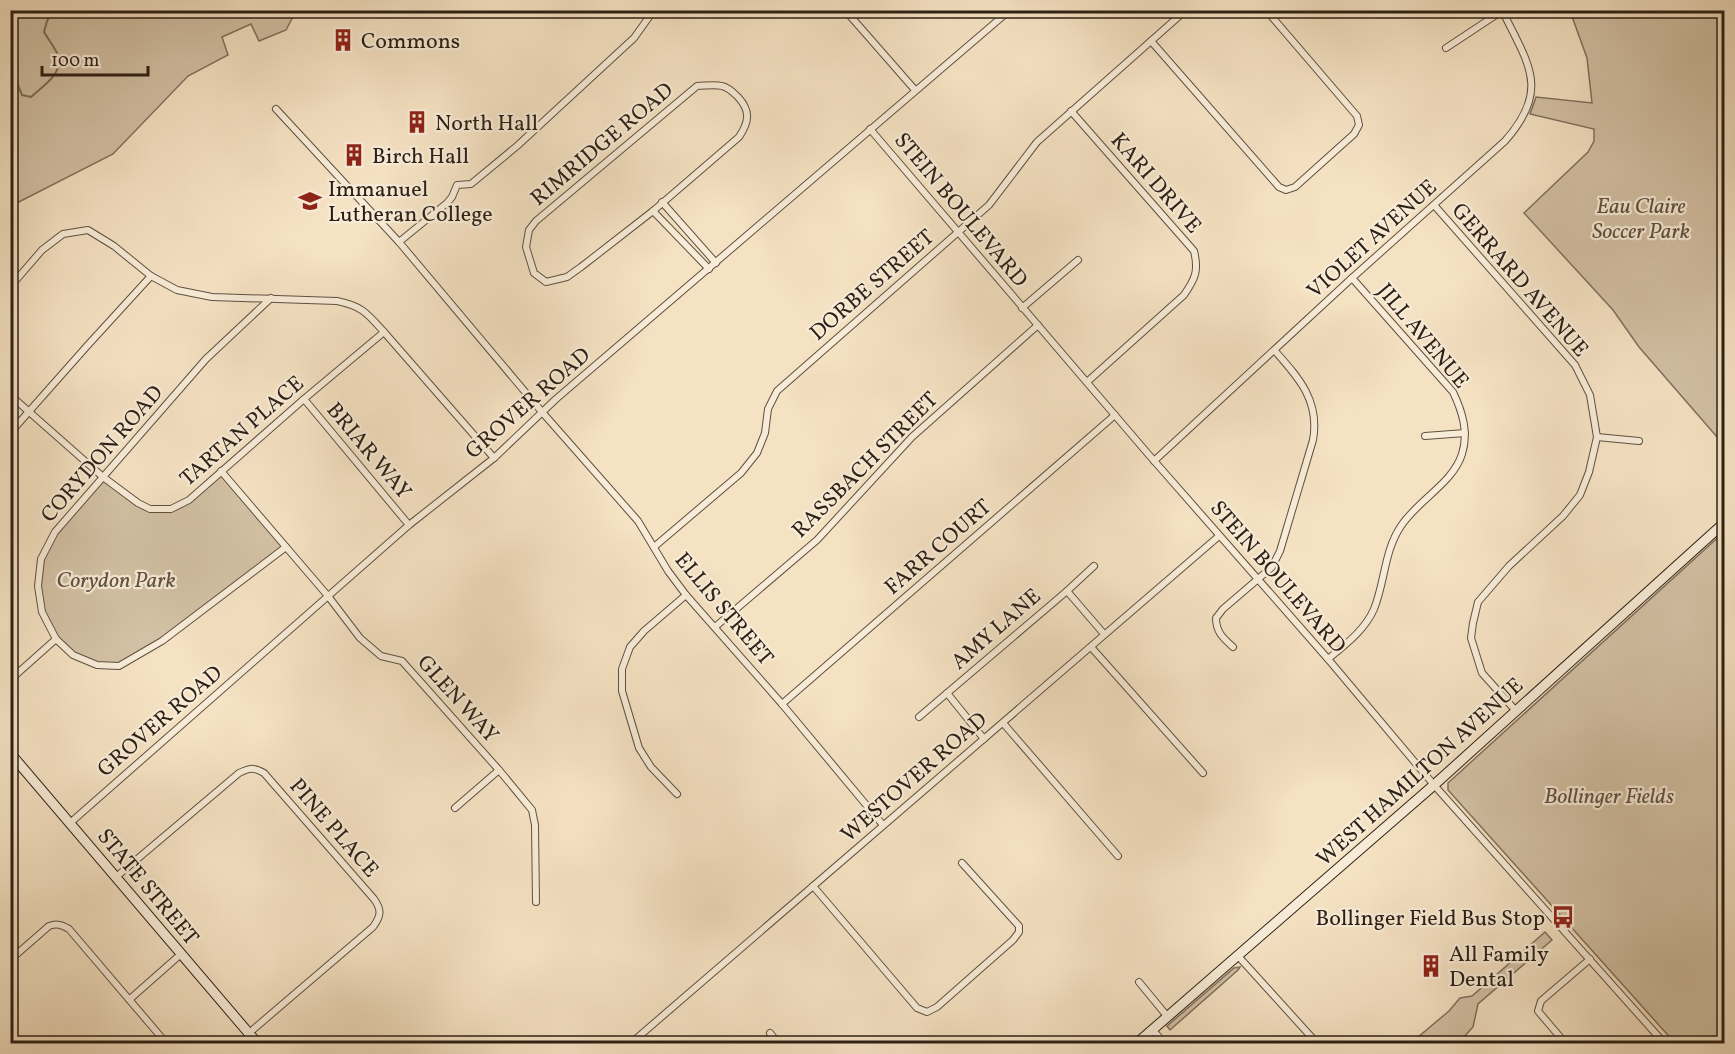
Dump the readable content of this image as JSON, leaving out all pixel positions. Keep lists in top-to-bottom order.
{
  "streets": {
    "street": [
      "RIMRIDGE ROAD",
      "KARI DRIVE",
      "STEIN BOULEVARD",
      "VIOLET AVENUE",
      "GERRARD AVENUE",
      "DORBE STREET",
      "JILL AVENUE",
      "GROVER ROAD",
      "TARTAN PLACE",
      "BRIAR WAY",
      "CORYDON ROAD",
      "RASSBACH STREET",
      "FARR COURT",
      "ELLIS STREET",
      "AMY LANE",
      "GLEN WAY",
      "WEST HAMILTON AVENUE",
      "WESTOVER ROAD",
      "PINE PLACE",
      "STATE STREET"
    ]
  },
  "crossings": [
    ["KARI DRIVE", "STEIN BOULEVARD"],
    ["KARI DRIVE", "DORBE STREET"],
    ["STEIN BOULEVARD", "VIOLET AVENUE"],
    ["STEIN BOULEVARD", "DORBE STREET"],
    ["STEIN BOULEVARD", "JILL AVENUE"],
    ["STEIN BOULEVARD", "GROVER ROAD"],
    ["STEIN BOULEVARD", "RASSBACH STREET"],
    ["STEIN BOULEVARD", "FARR COURT"],
    ["STEIN BOULEVARD", "WEST HAMILTON AVENUE"],
    ["STEIN BOULEVARD", "WESTOVER ROAD"],
    ["VIOLET AVENUE", "GERRARD AVENUE"],
    ["VIOLET AVENUE", "JILL AVENUE"],
    ["GERRARD AVENUE", "WEST HAMILTON AVENUE"],
    ["DORBE STREET", "ELLIS STREET"],
    ["GROVER ROAD", "BRIAR WAY"],
    ["GROVER ROAD", "ELLIS STREET"],
    ["GROVER ROAD", "GLEN WAY"],
    ["GROVER ROAD", "STATE STREET"],
    ["TARTAN PLACE", "BRIAR WAY"],
    ["TARTAN PLACE", "CORYDON ROAD"],
    ["TARTAN PLACE", "GLEN WAY"],
    ["RASSBACH STREET", "ELLIS STREET"],
    ["FARR COURT", "ELLIS STREET"],
    ["ELLIS STREET", "WESTOVER ROAD"],
    ["AMY LANE", "WESTOVER ROAD"],
    ["PINE PLACE", "STATE STREET"]
  ],
  "parks": ["Eau Claire Soccer Park", "Corydon Park", "Bollinger Fields"],
  "places": {
    "building": [
      "Commons",
      "North Hall",
      "Birch Hall",
      "All Family Dental"
    ],
    "school or university": ["Immanuel Lutheran College"],
    "bus stop": ["Bollinger Field Bus Stop"]
  },
  "scale_bar": "100 m"
}
